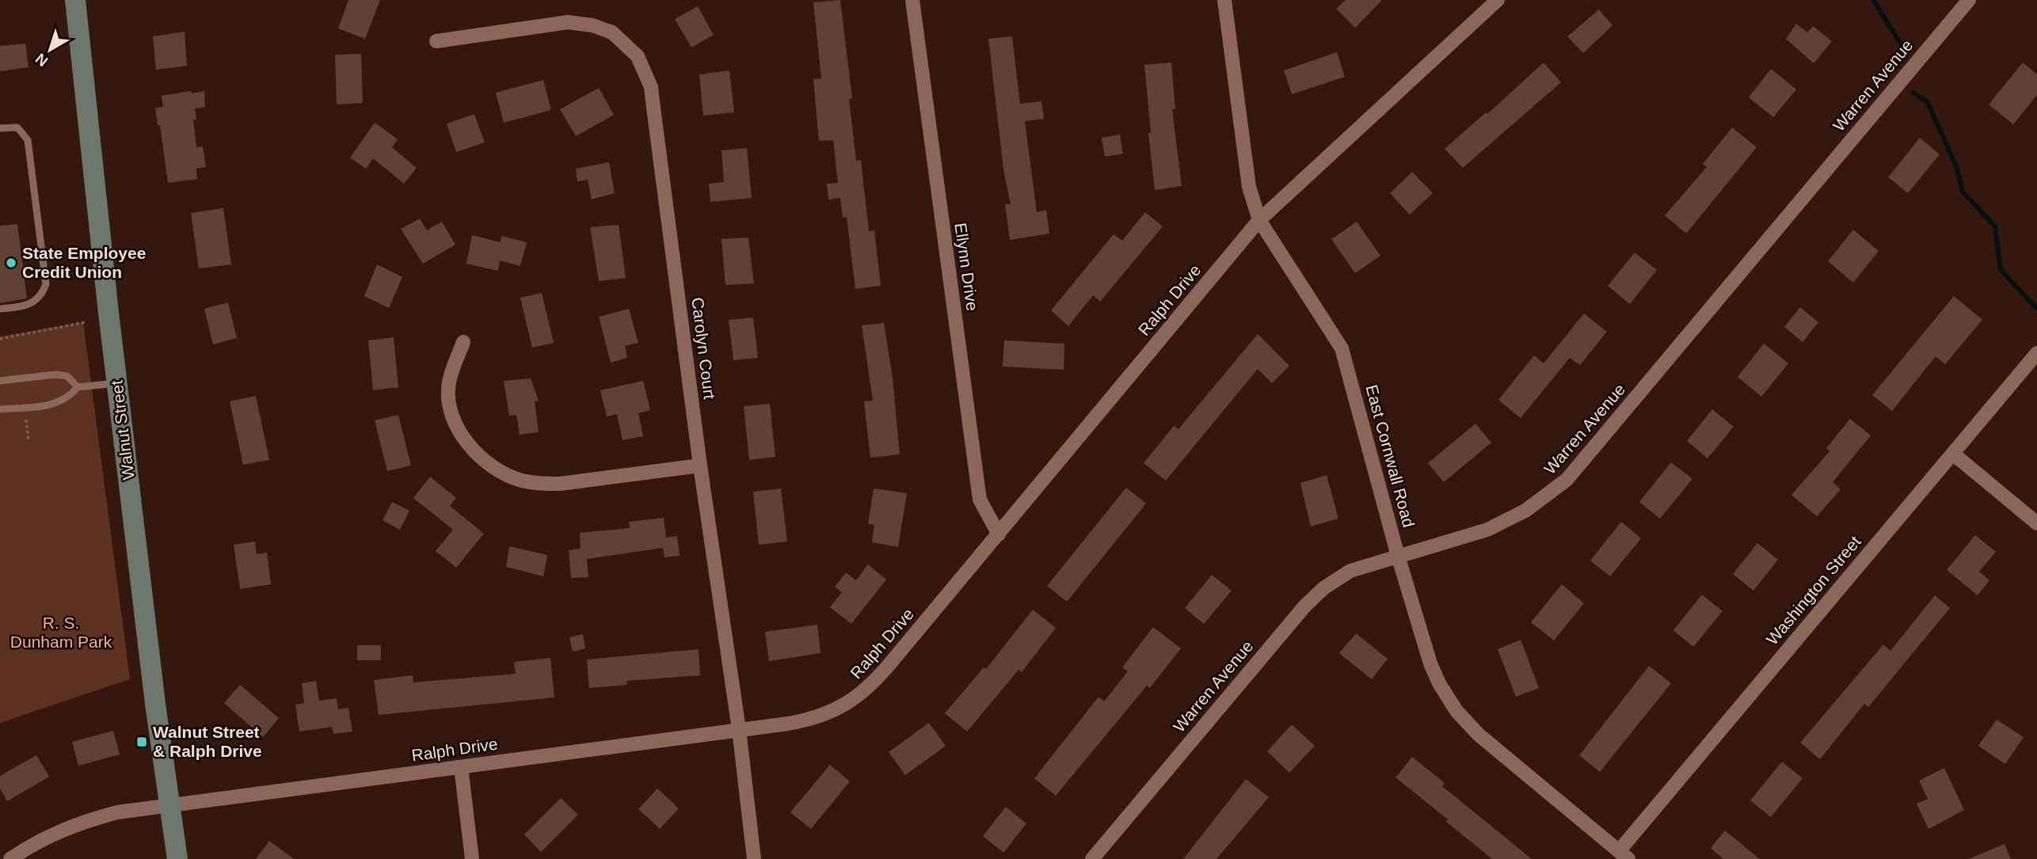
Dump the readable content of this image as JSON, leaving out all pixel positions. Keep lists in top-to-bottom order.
{
  "streets": {
    "main road": ["Walnut Street"],
    "street": [
      "Warren Avenue",
      "Ellynn Drive",
      "Ralph Drive",
      "Carolyn Court",
      "East Cornwall Road",
      "Washington Street"
    ]
  },
  "crossings": [
    ["Warren Avenue", "East Cornwall Road"],
    ["Ellynn Drive", "Ralph Drive"],
    ["Ralph Drive", "Carolyn Court"],
    ["Ralph Drive", "Walnut Street"],
    ["Ralph Drive", "East Cornwall Road"],
    ["East Cornwall Road", "Washington Street"]
  ],
  "parks": ["R. S. Dunham Park"],
  "places": {
    "other": ["State Employee Credit Union"],
    "transit": ["Walnut Street & Ralph Drive"]
  },
  "north": "bottom left"
}
